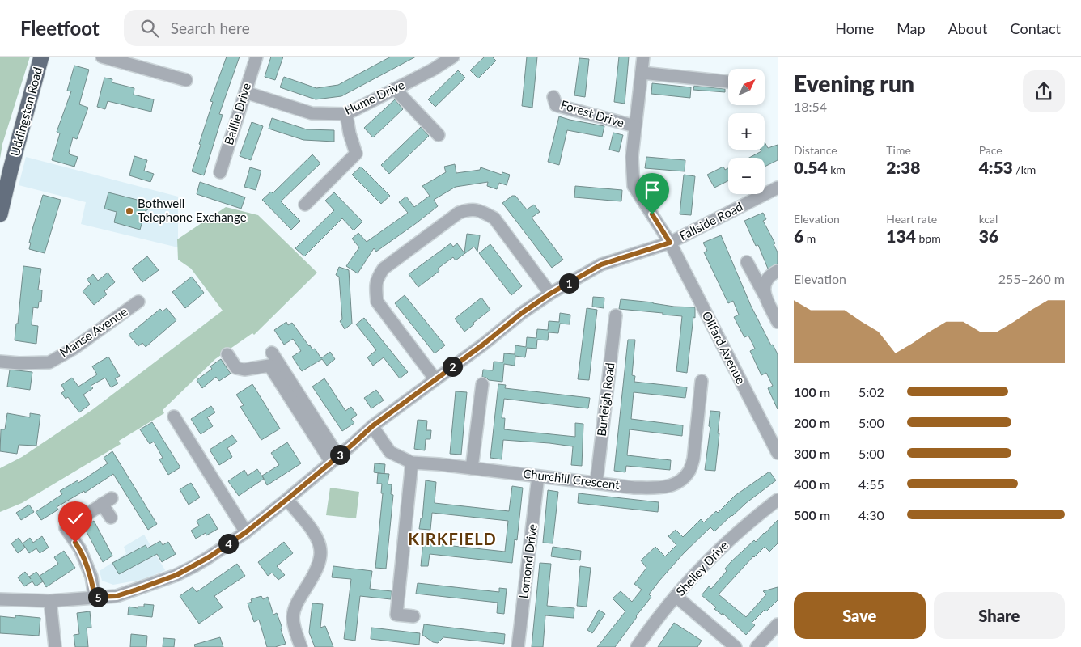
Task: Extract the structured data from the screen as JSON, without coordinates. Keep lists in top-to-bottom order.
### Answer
{
  "streets": {
    "main road": ["Uddingston Road"],
    "street": [
      "Hume Drive",
      "Baillie Drive",
      "Forest Drive",
      "Fallside Road",
      "Manse Avenue",
      "Olifard Avenue",
      "Burleigh Road",
      "Churchill Crescent",
      "Lomond Drive",
      "Shelley Drive"
    ]
  },
  "crossings": [
    ["Hume Drive", "Baillie Drive"],
    ["Forest Drive", "Olifard Avenue"],
    ["Fallside Road", "Olifard Avenue"],
    ["Fallside Road", "Churchill Crescent"],
    ["Burleigh Road", "Churchill Crescent"],
    ["Churchill Crescent", "Lomond Drive"]
  ],
  "districts": ["KIRKFIELD"],
  "places": ["Bothwell Telephone Exchange"],
  "north": "top right",
  "page": {
    "header": "Fleetfoot",
    "search": "Search here",
    "nav": [
      "Home",
      "Map",
      "About",
      "Contact"
    ],
    "heading": ["Evening run", "18:54"],
    "map_buttons": ["+", "−"],
    "stats": [
      ["Distance", "0.54 km"],
      ["Time", "2:38"],
      ["Pace", "4:53 /km"],
      ["Elevation", "6 m"],
      ["Heart rate", "134 bpm"],
      ["kcal", "36"]
    ],
    "chart": ["Elevation", "255–260 m"],
    "pins": [
      "1",
      "2",
      "3",
      "4",
      "5"
    ],
    "list": [
      {
        "name": "100 m",
        "note": "5:02"
      },
      {
        "name": "200 m",
        "note": "5:00"
      },
      {
        "name": "300 m",
        "note": "5:00"
      },
      {
        "name": "400 m",
        "note": "4:55"
      },
      {
        "name": "500 m",
        "note": "4:30"
      }
    ],
    "buttons": ["Save", "Share"]
  }
}
